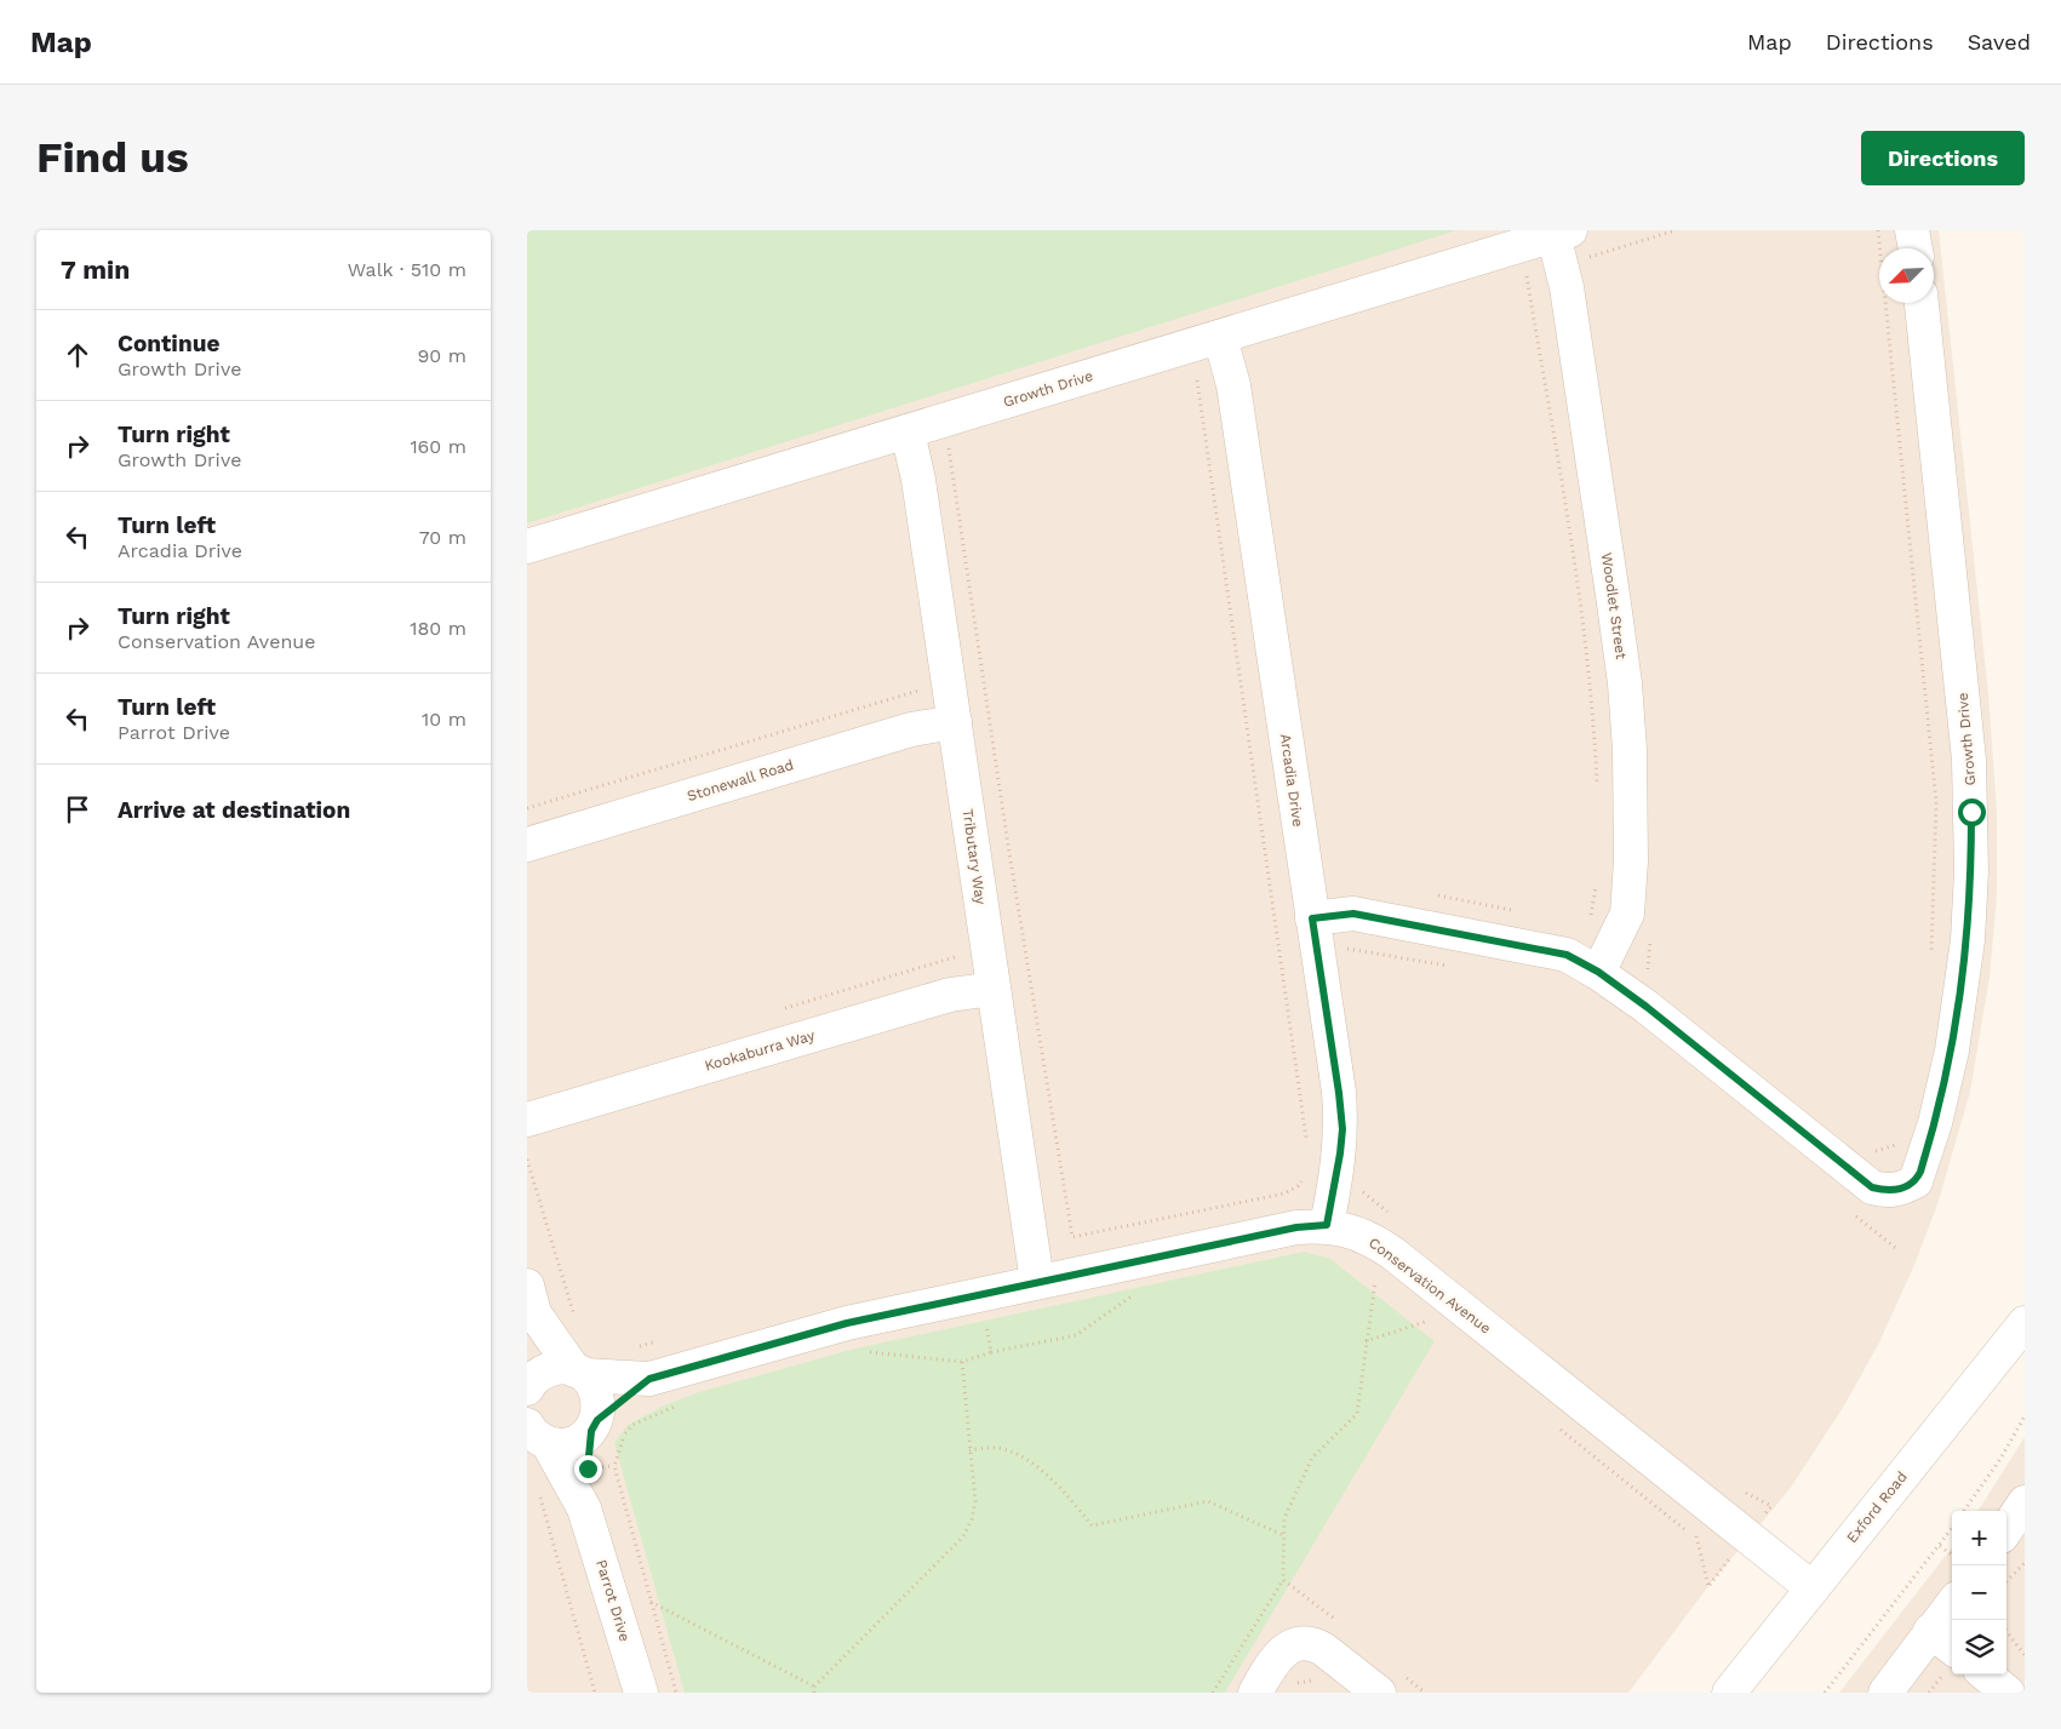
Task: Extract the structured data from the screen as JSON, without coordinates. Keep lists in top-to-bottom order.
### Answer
{
  "streets": {
    "street": [
      "Growth Drive",
      "Woodlet Street",
      "Stonewall Road",
      "Arcadia Drive",
      "Tributary Way",
      "Kookaburra Way",
      "Conservation Avenue",
      "Exford Road",
      "Parrot Drive"
    ]
  },
  "crossings": [
    ["Growth Drive", "Woodlet Street"],
    ["Growth Drive", "Arcadia Drive"],
    ["Growth Drive", "Tributary Way"],
    ["Stonewall Road", "Tributary Way"],
    ["Arcadia Drive", "Conservation Avenue"],
    ["Tributary Way", "Kookaburra Way"],
    ["Tributary Way", "Conservation Avenue"],
    ["Conservation Avenue", "Exford Road"],
    ["Conservation Avenue", "Parrot Drive"]
  ],
  "north": "bottom left",
  "page": {
    "header": "Map",
    "nav": ["Map", "Directions", "Saved"],
    "buttons": "Directions",
    "title": "Find us",
    "heading": ["7 min", "Walk · 510 m"],
    "list": [
      ["Continue", "Growth Drive", "90 m"],
      ["Turn right", "Growth Drive", "160 m"],
      ["Turn left", "Arcadia Drive", "70 m"],
      ["Turn right", "Conservation Avenue", "180 m"],
      ["Turn left", "Parrot Drive", "10 m"],
      "Arrive at destination"
    ],
    "map_buttons": ["+", "−"]
  }
}
